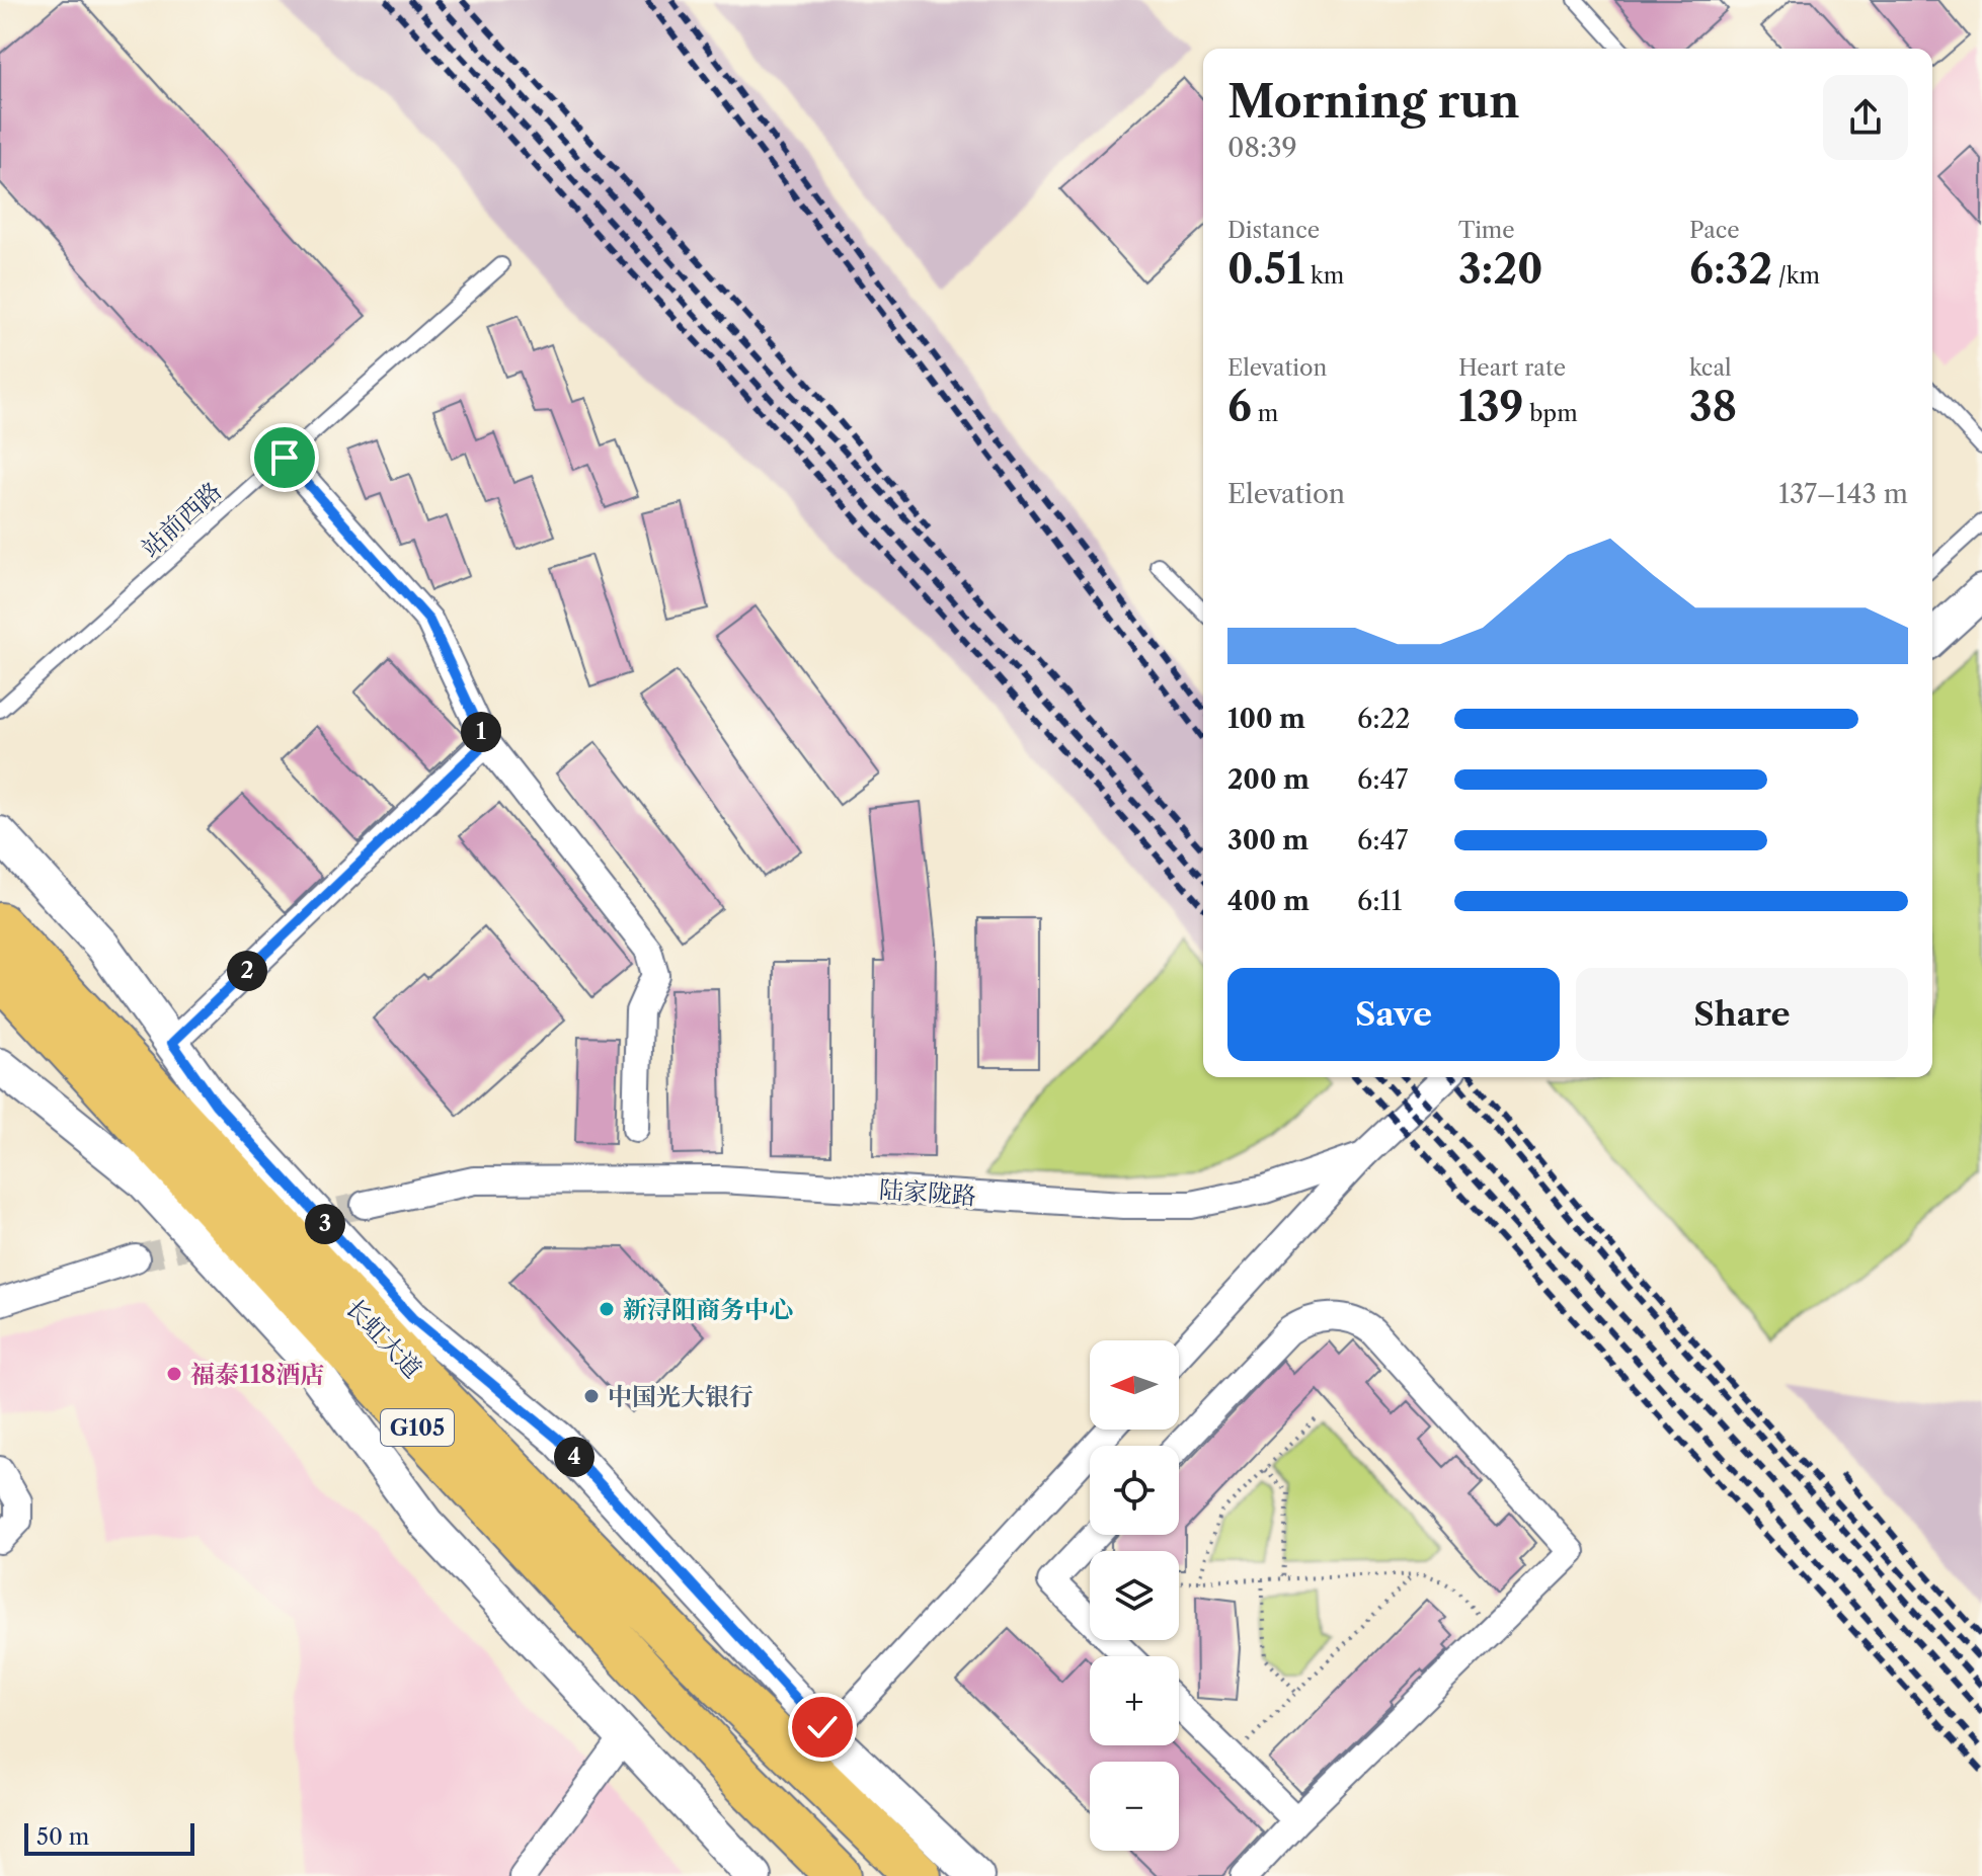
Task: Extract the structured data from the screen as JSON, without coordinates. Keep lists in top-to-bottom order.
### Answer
{
  "streets": {
    "highway": ["长虹大道", "G105"],
    "street": ["陆家陇路"],
    "lane": ["站前西路"]
  },
  "places": ["新浔阳商务中心", "福泰118酒店", "中国光大银行"],
  "scale_bar": "50 m",
  "north": "left",
  "page": {
    "heading": ["Morning run", "08:39"],
    "stats": [
      ["Distance", "0.51 km"],
      ["Time", "3:20"],
      ["Pace", "6:32 /km"],
      ["Elevation", "6 m"],
      ["Heart rate", "139 bpm"],
      ["kcal", "38"]
    ],
    "chart": ["Elevation", "137–143 m"],
    "list": [
      {
        "name": "100 m",
        "note": "6:22"
      },
      {
        "name": "200 m",
        "note": "6:47"
      },
      {
        "name": "300 m",
        "note": "6:47"
      },
      {
        "name": "400 m",
        "note": "6:11"
      }
    ],
    "pins": [
      "1",
      "2",
      "3",
      "4"
    ],
    "buttons": ["Save", "Share"],
    "map_buttons": ["+", "−"],
    "scale": "50 m"
  }
}
